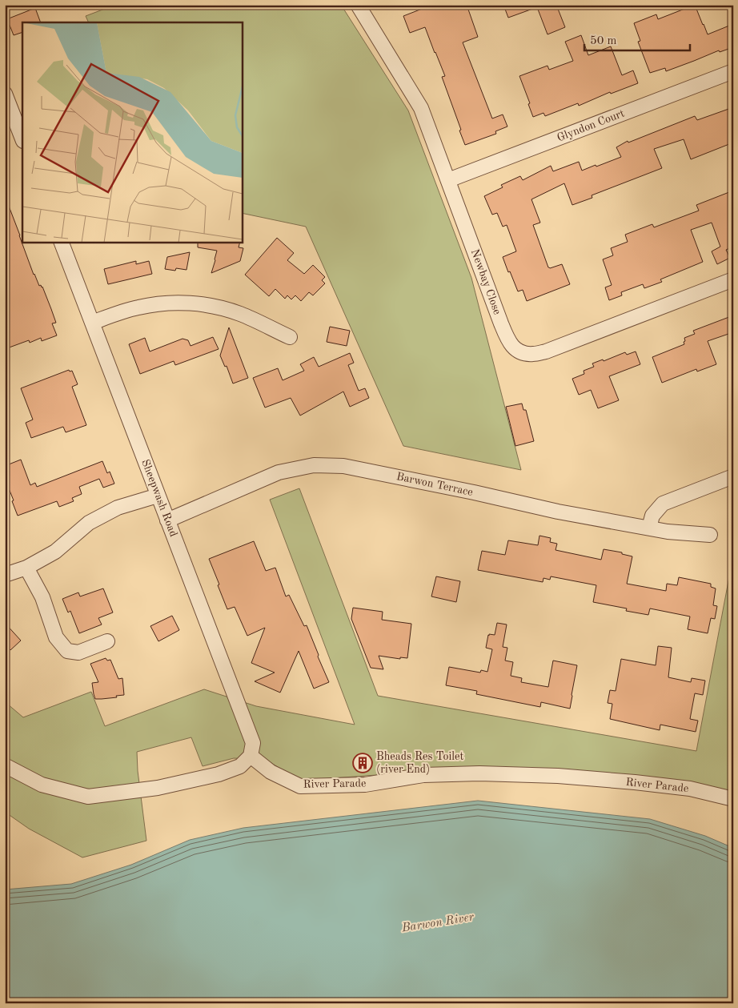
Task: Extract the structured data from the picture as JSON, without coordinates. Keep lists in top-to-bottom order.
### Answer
{
  "streets": {
    "street": [
      "Glyndon Court",
      "Newbay Close",
      "Barwon Terrace",
      "Sheepwash Road",
      "River Parade"
    ]
  },
  "crossings": [
    ["Glyndon Court", "Newbay Close"],
    ["Barwon Terrace", "Sheepwash Road"],
    ["Sheepwash Road", "River Parade"]
  ],
  "water": ["Barwon River"],
  "places": {
    "building": ["Bheads Res Toilet (river End)"]
  },
  "scale_bar": "50 m"
}
